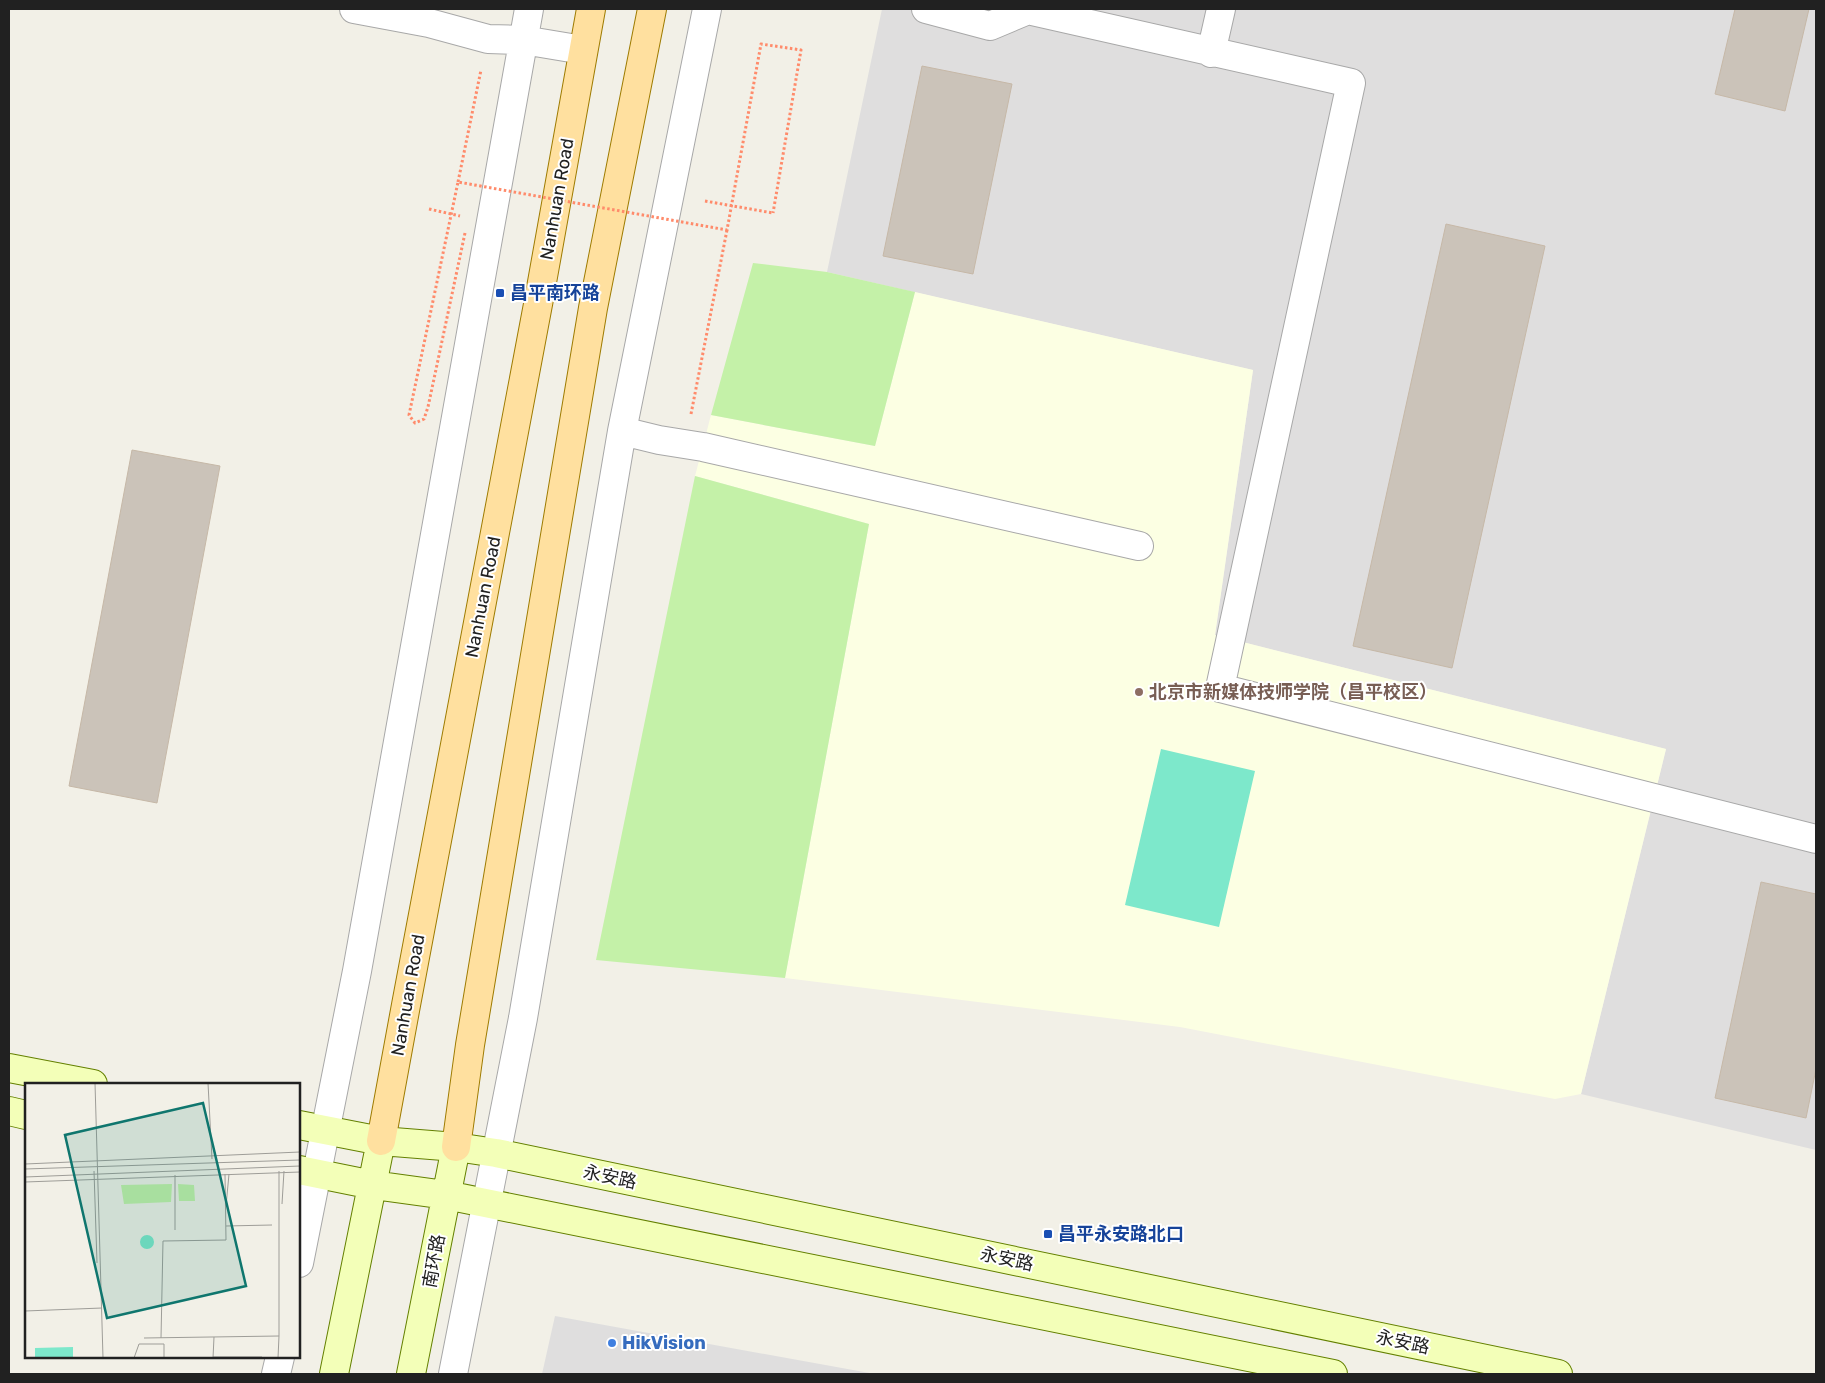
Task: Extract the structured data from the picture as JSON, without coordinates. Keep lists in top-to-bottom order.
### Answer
{
  "streets": {
    "main road": ["Nanhuan Road", "永安路", "南环路"]
  },
  "crossings": [
    ["Nanhuan Road", "永安路"],
    ["永安路", "南环路"]
  ],
  "places": {
    "transit": ["昌平南环路", "昌平永安路北口"],
    "other": ["北京市新媒体技师学院（昌平校区）", "HikVision"]
  }
}
